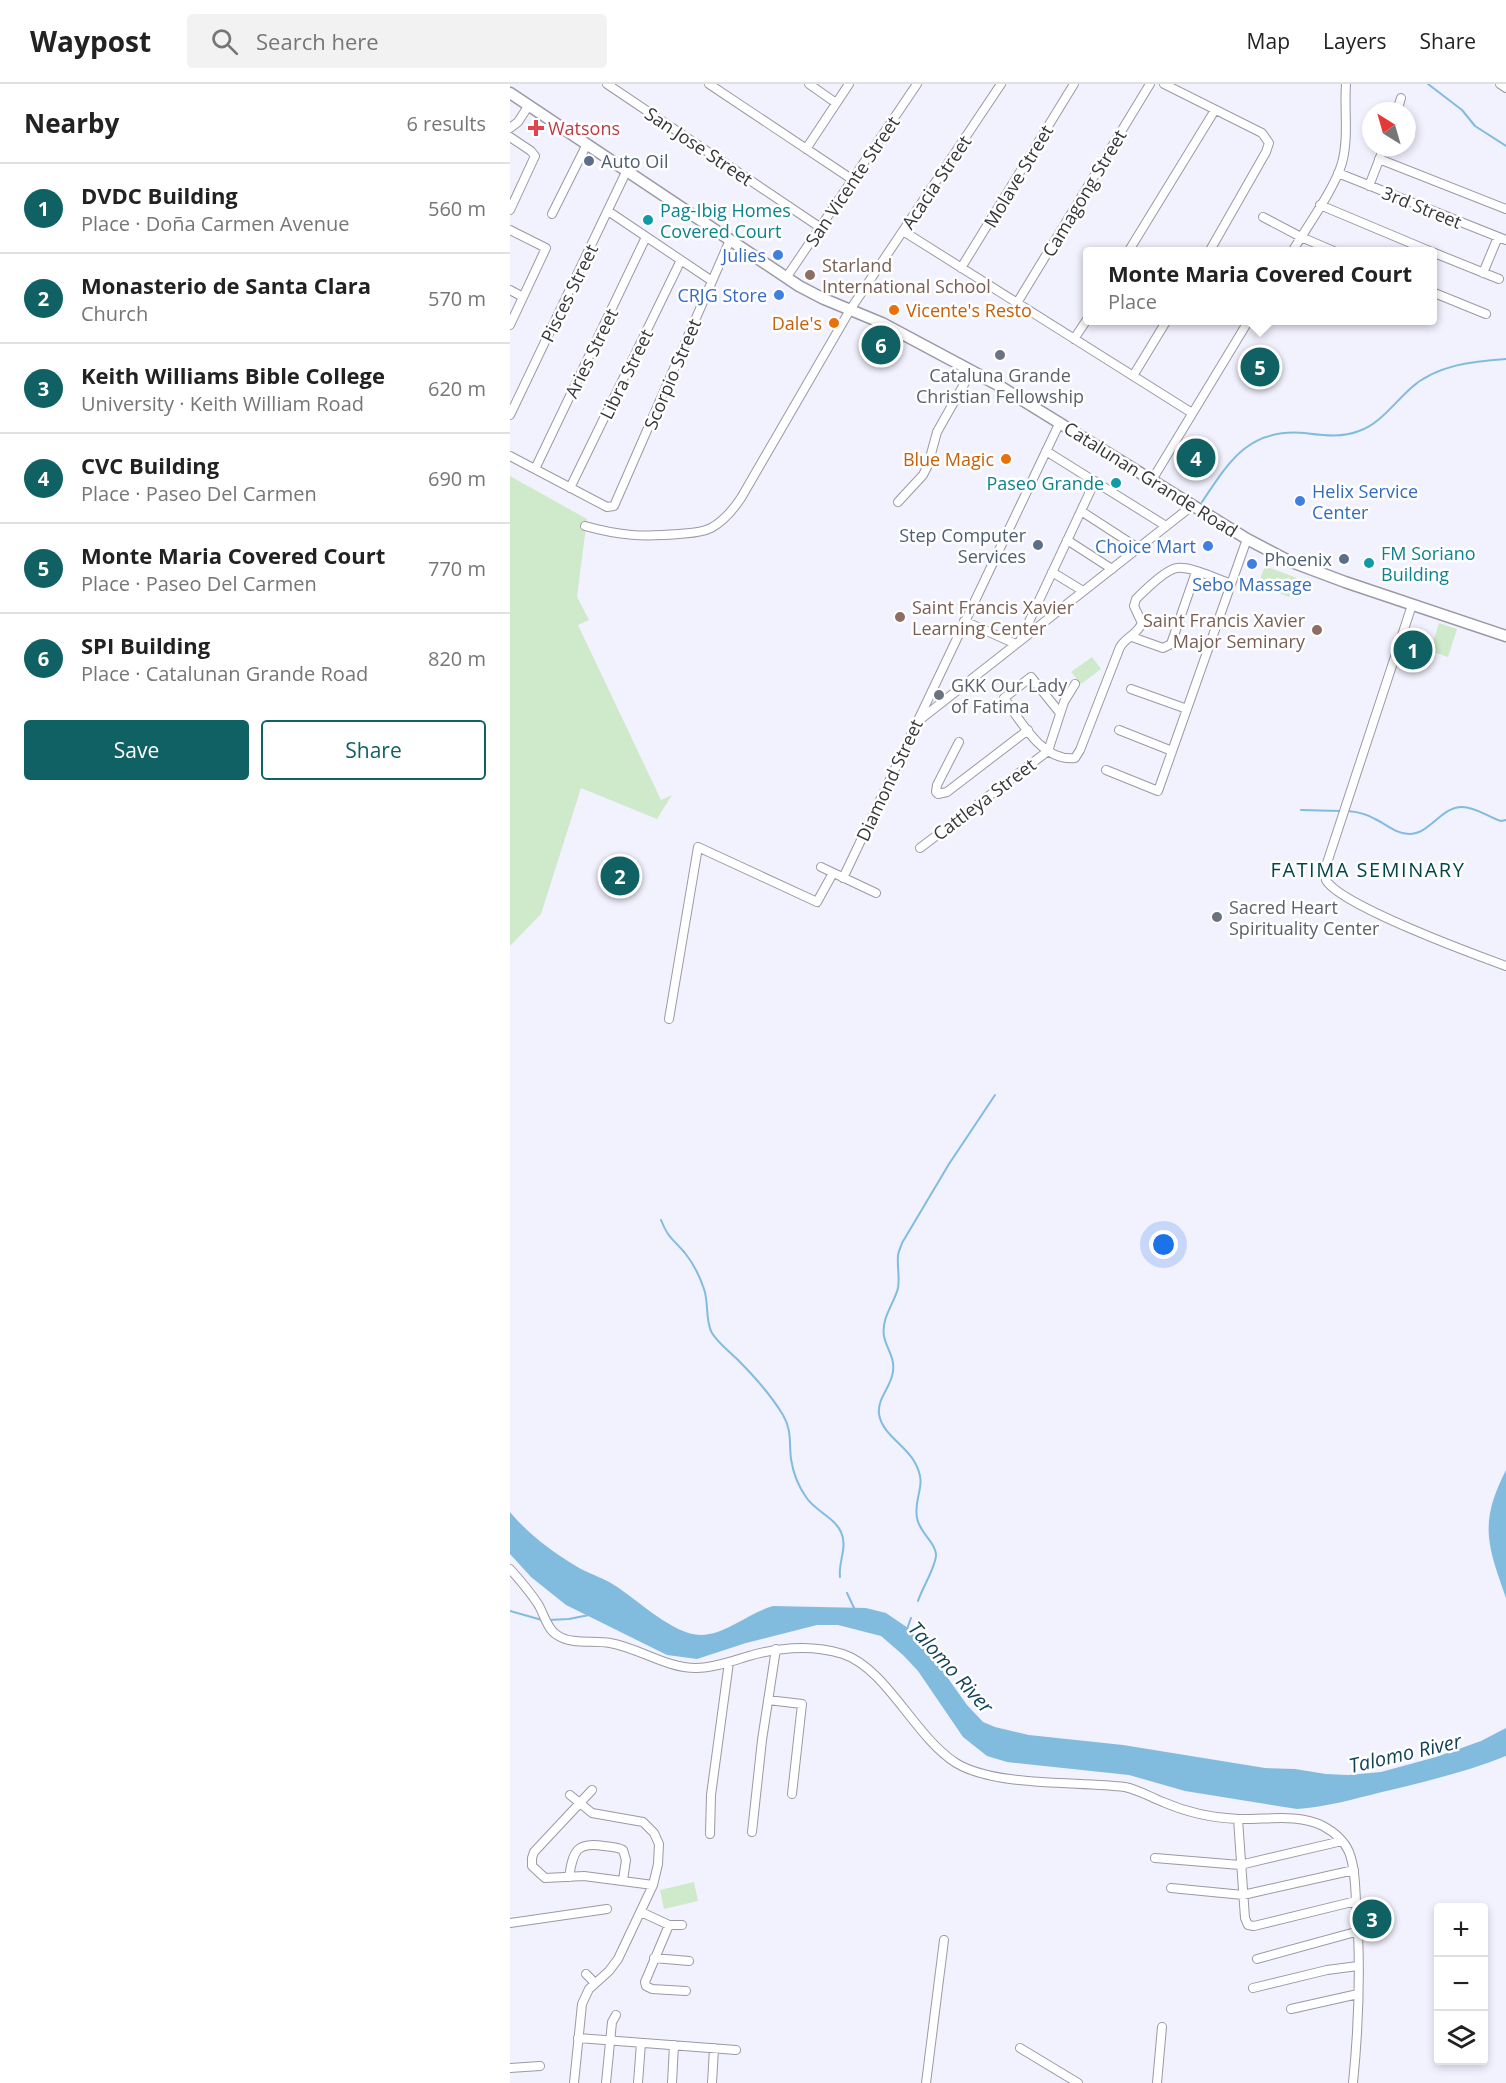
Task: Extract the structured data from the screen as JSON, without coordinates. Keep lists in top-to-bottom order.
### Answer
{
  "streets": {
    "main road": ["Catalunan Grande Road"],
    "street": [
      "San Jose Street",
      "Molave Street",
      "San Vicente Street",
      "Acacia Street",
      "Camagong Street",
      "3rd Street",
      "Pisces Street",
      "Aries Street",
      "Libra Street",
      "Scorpio Street",
      "Diamond Street",
      "Cattleya Street"
    ]
  },
  "crossings": [
    ["San Jose Street", "San Vicente Street"],
    ["San Vicente Street", "Catalunan Grande Road"],
    ["Acacia Street", "Catalunan Grande Road"],
    ["Pisces Street", "Catalunan Grande Road"],
    ["Libra Street", "Scorpio Street"],
    ["Scorpio Street", "Catalunan Grande Road"],
    ["Catalunan Grande Road", "Diamond Street"]
  ],
  "districts": ["FATIMA SEMINARY"],
  "water": ["Talomo River"],
  "places": {
    "health": ["Watsons"],
    "other": [
      "Auto Oil",
      "Pag-Ibig Homes Covered Court",
      "Julies",
      "Starland International School",
      "CRJG Store",
      "Vicente's Resto",
      "Dale's",
      "Cataluna Grande Christian Fellowship",
      "Blue Magic",
      "Paseo Grande",
      "Helix Service Center",
      "Step Computer Services",
      "Choice Mart",
      "Phoenix",
      "FM Soriano Building",
      "Sebo Massage",
      "Saint Francis Xavier Learning Center",
      "Saint Francis Xavier Major Seminary",
      "GKK Our Lady of Fatima",
      "Sacred Heart Spirituality Center"
    ]
  },
  "north": "top left",
  "page": {
    "header": "Waypost",
    "search": "Search here",
    "nav": ["Map", "Layers", "Share"],
    "heading": ["Nearby", "6 results"],
    "list": [
      {
        "mark": "1",
        "name": "DVDC Building",
        "note": "Place · Doña Carmen Avenue",
        "value": "560 m"
      },
      {
        "mark": "2",
        "name": "Monasterio de Santa Clara",
        "note": "Church",
        "value": "570 m"
      },
      {
        "mark": "3",
        "name": "Keith Williams Bible College",
        "note": "University · Keith William Road",
        "value": "620 m"
      },
      {
        "mark": "4",
        "name": "CVC Building",
        "note": "Place · Paseo Del Carmen",
        "value": "690 m"
      },
      {
        "mark": "5",
        "name": "Monte Maria Covered Court",
        "note": "Place · Paseo Del Carmen",
        "value": "770 m"
      },
      {
        "mark": "6",
        "name": "SPI Building",
        "note": "Place · Catalunan Grande Road",
        "value": "820 m"
      }
    ],
    "popup": ["Monte Maria Covered Court", "Place"],
    "pins": [
      "6",
      "5",
      "4",
      "1",
      "2",
      "3"
    ],
    "buttons": ["Save", "Share"],
    "map_buttons": ["+", "−"]
  }
}
